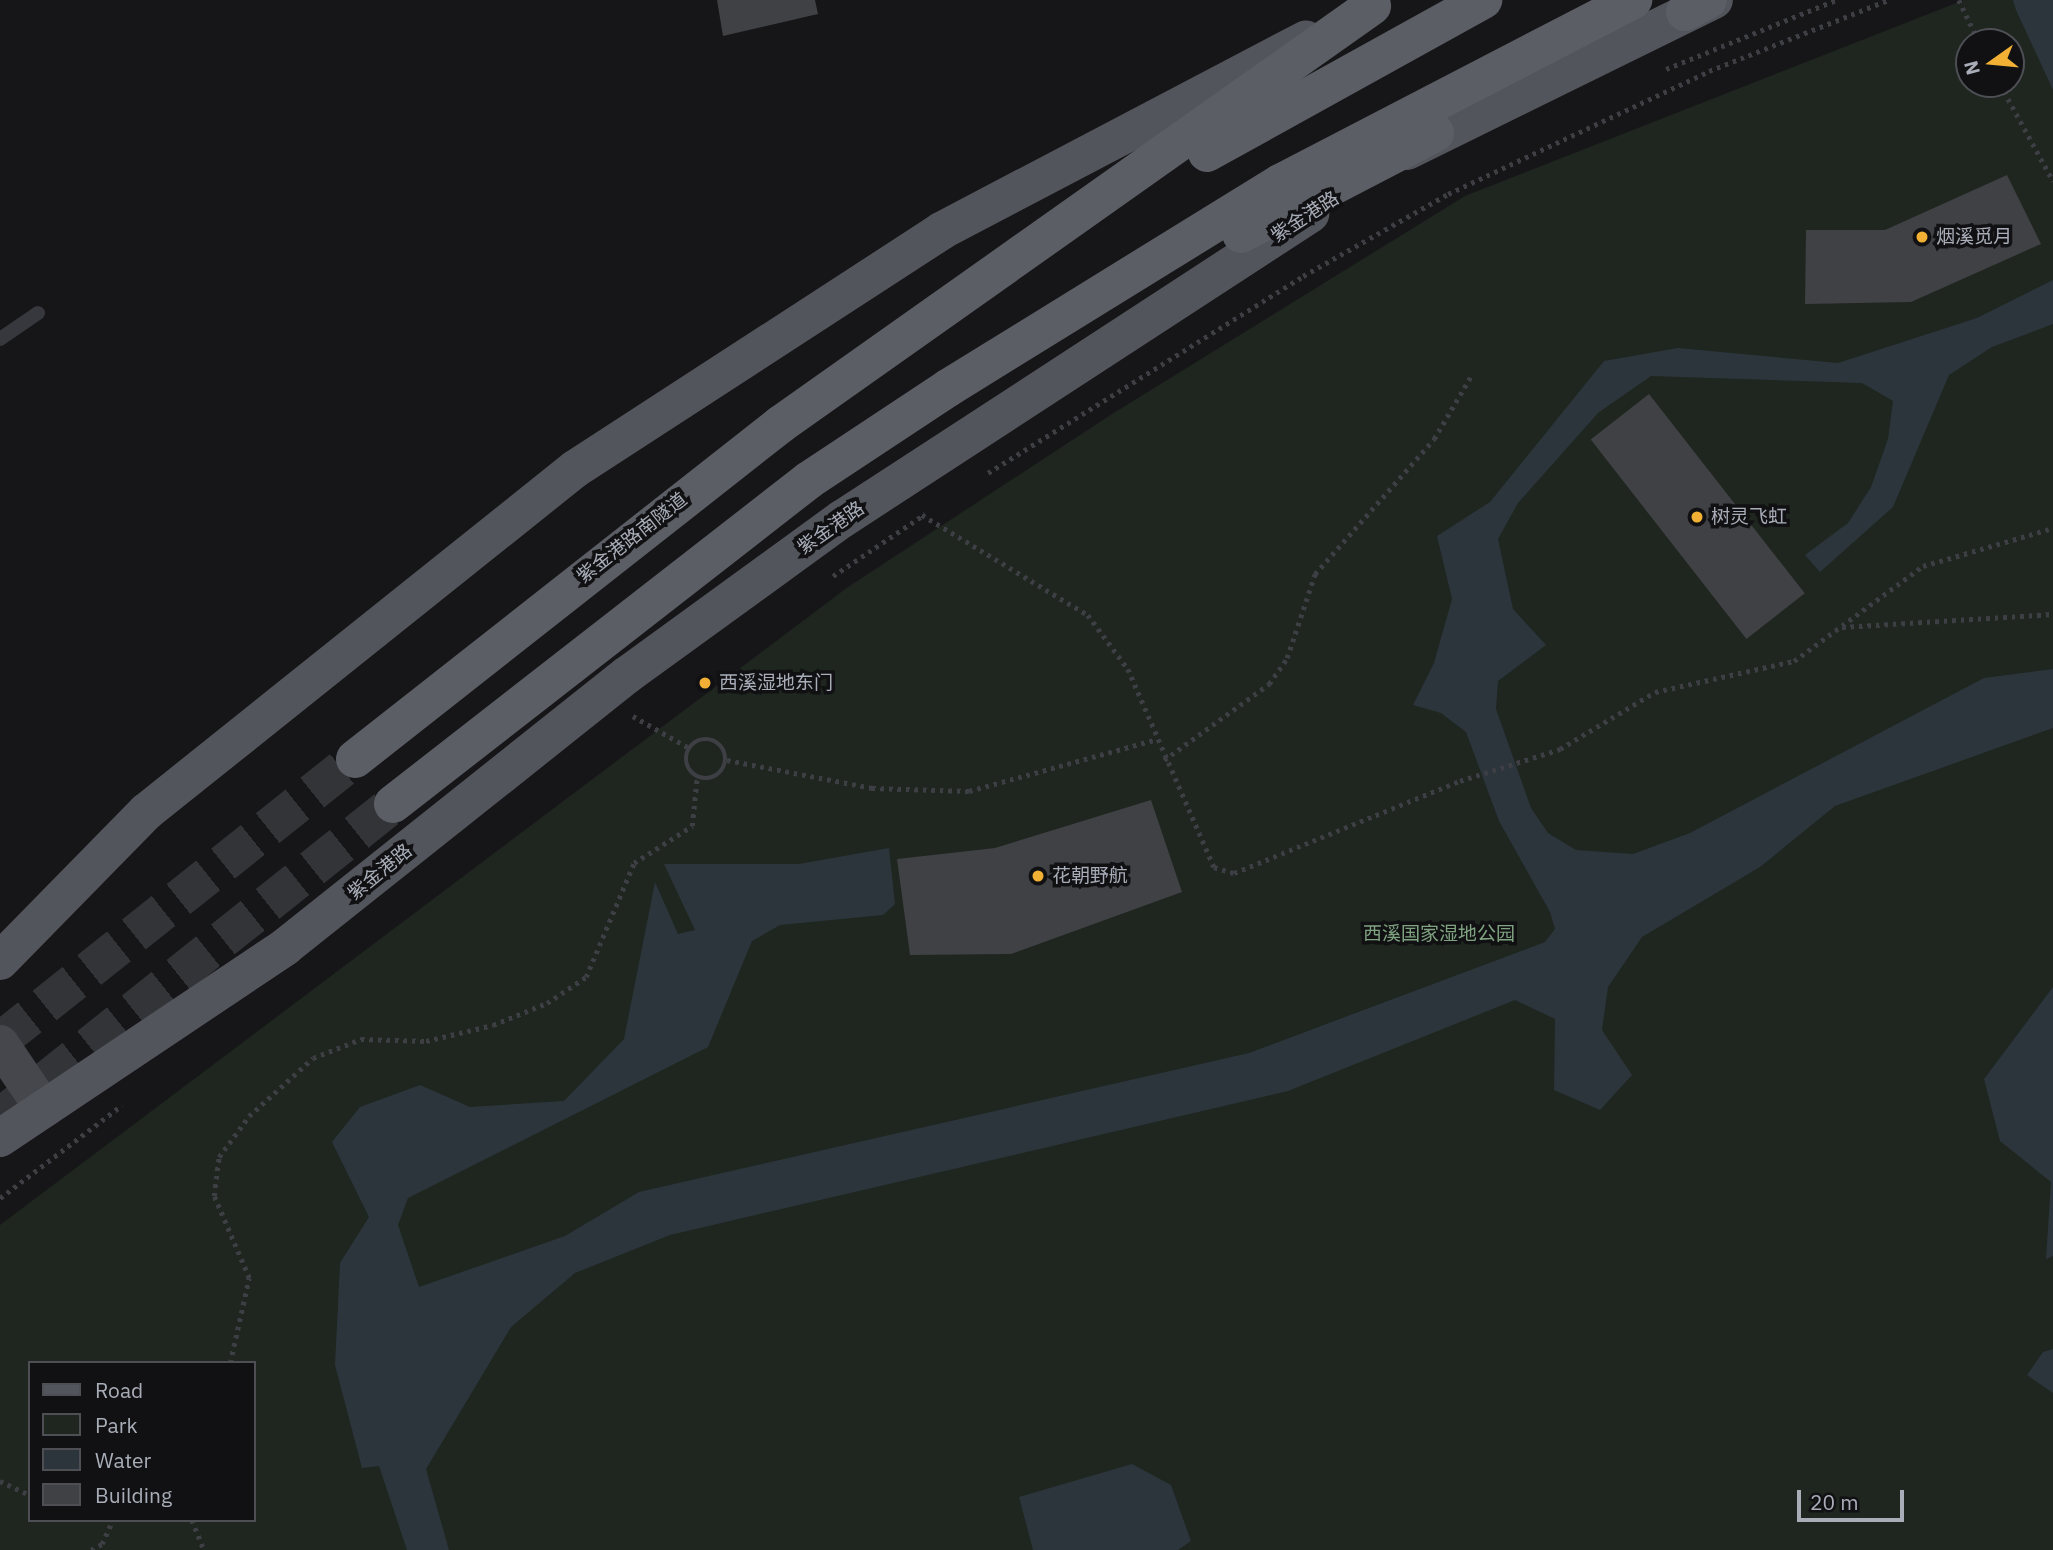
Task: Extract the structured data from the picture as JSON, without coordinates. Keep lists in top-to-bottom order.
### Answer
{
  "streets": {
    "highway": ["紫金港路", "紫金港路南隧道"]
  },
  "parks": ["西溪国家湿地公园"],
  "places": [
    "烟溪觅月",
    "树灵飞虹",
    "西溪湿地东门",
    "花朝野航"
  ],
  "legend": [
    "Road",
    "Park",
    "Water",
    "Building"
  ],
  "scale_bar": "20 m",
  "north": "left"
}
